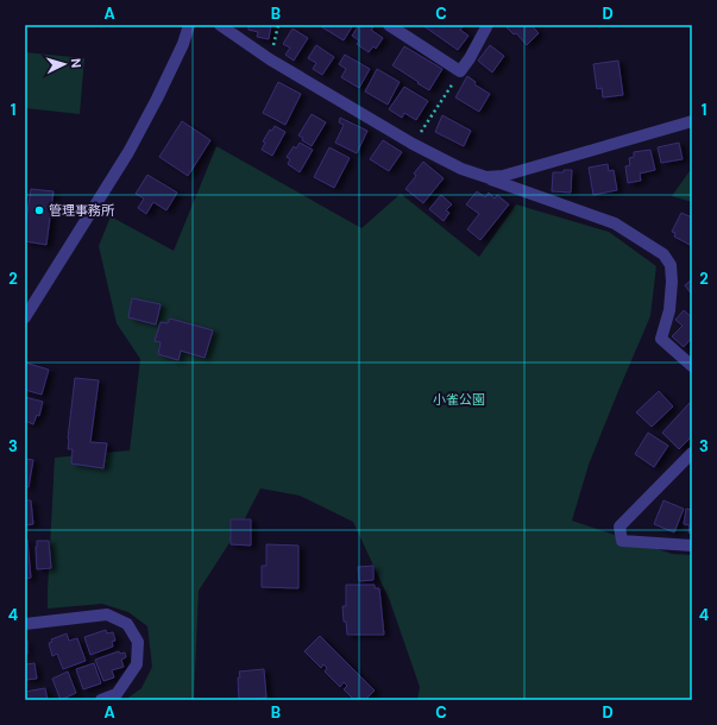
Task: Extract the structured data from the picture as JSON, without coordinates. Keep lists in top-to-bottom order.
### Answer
{
  "parks": ["小雀公園"],
  "places": ["管理事務所"],
  "north": "right",
  "grid": {
    "columns": [
      "A",
      "B",
      "C",
      "D"
    ],
    "rows": [
      "1",
      "2",
      "3",
      "4"
    ]
  }
}
